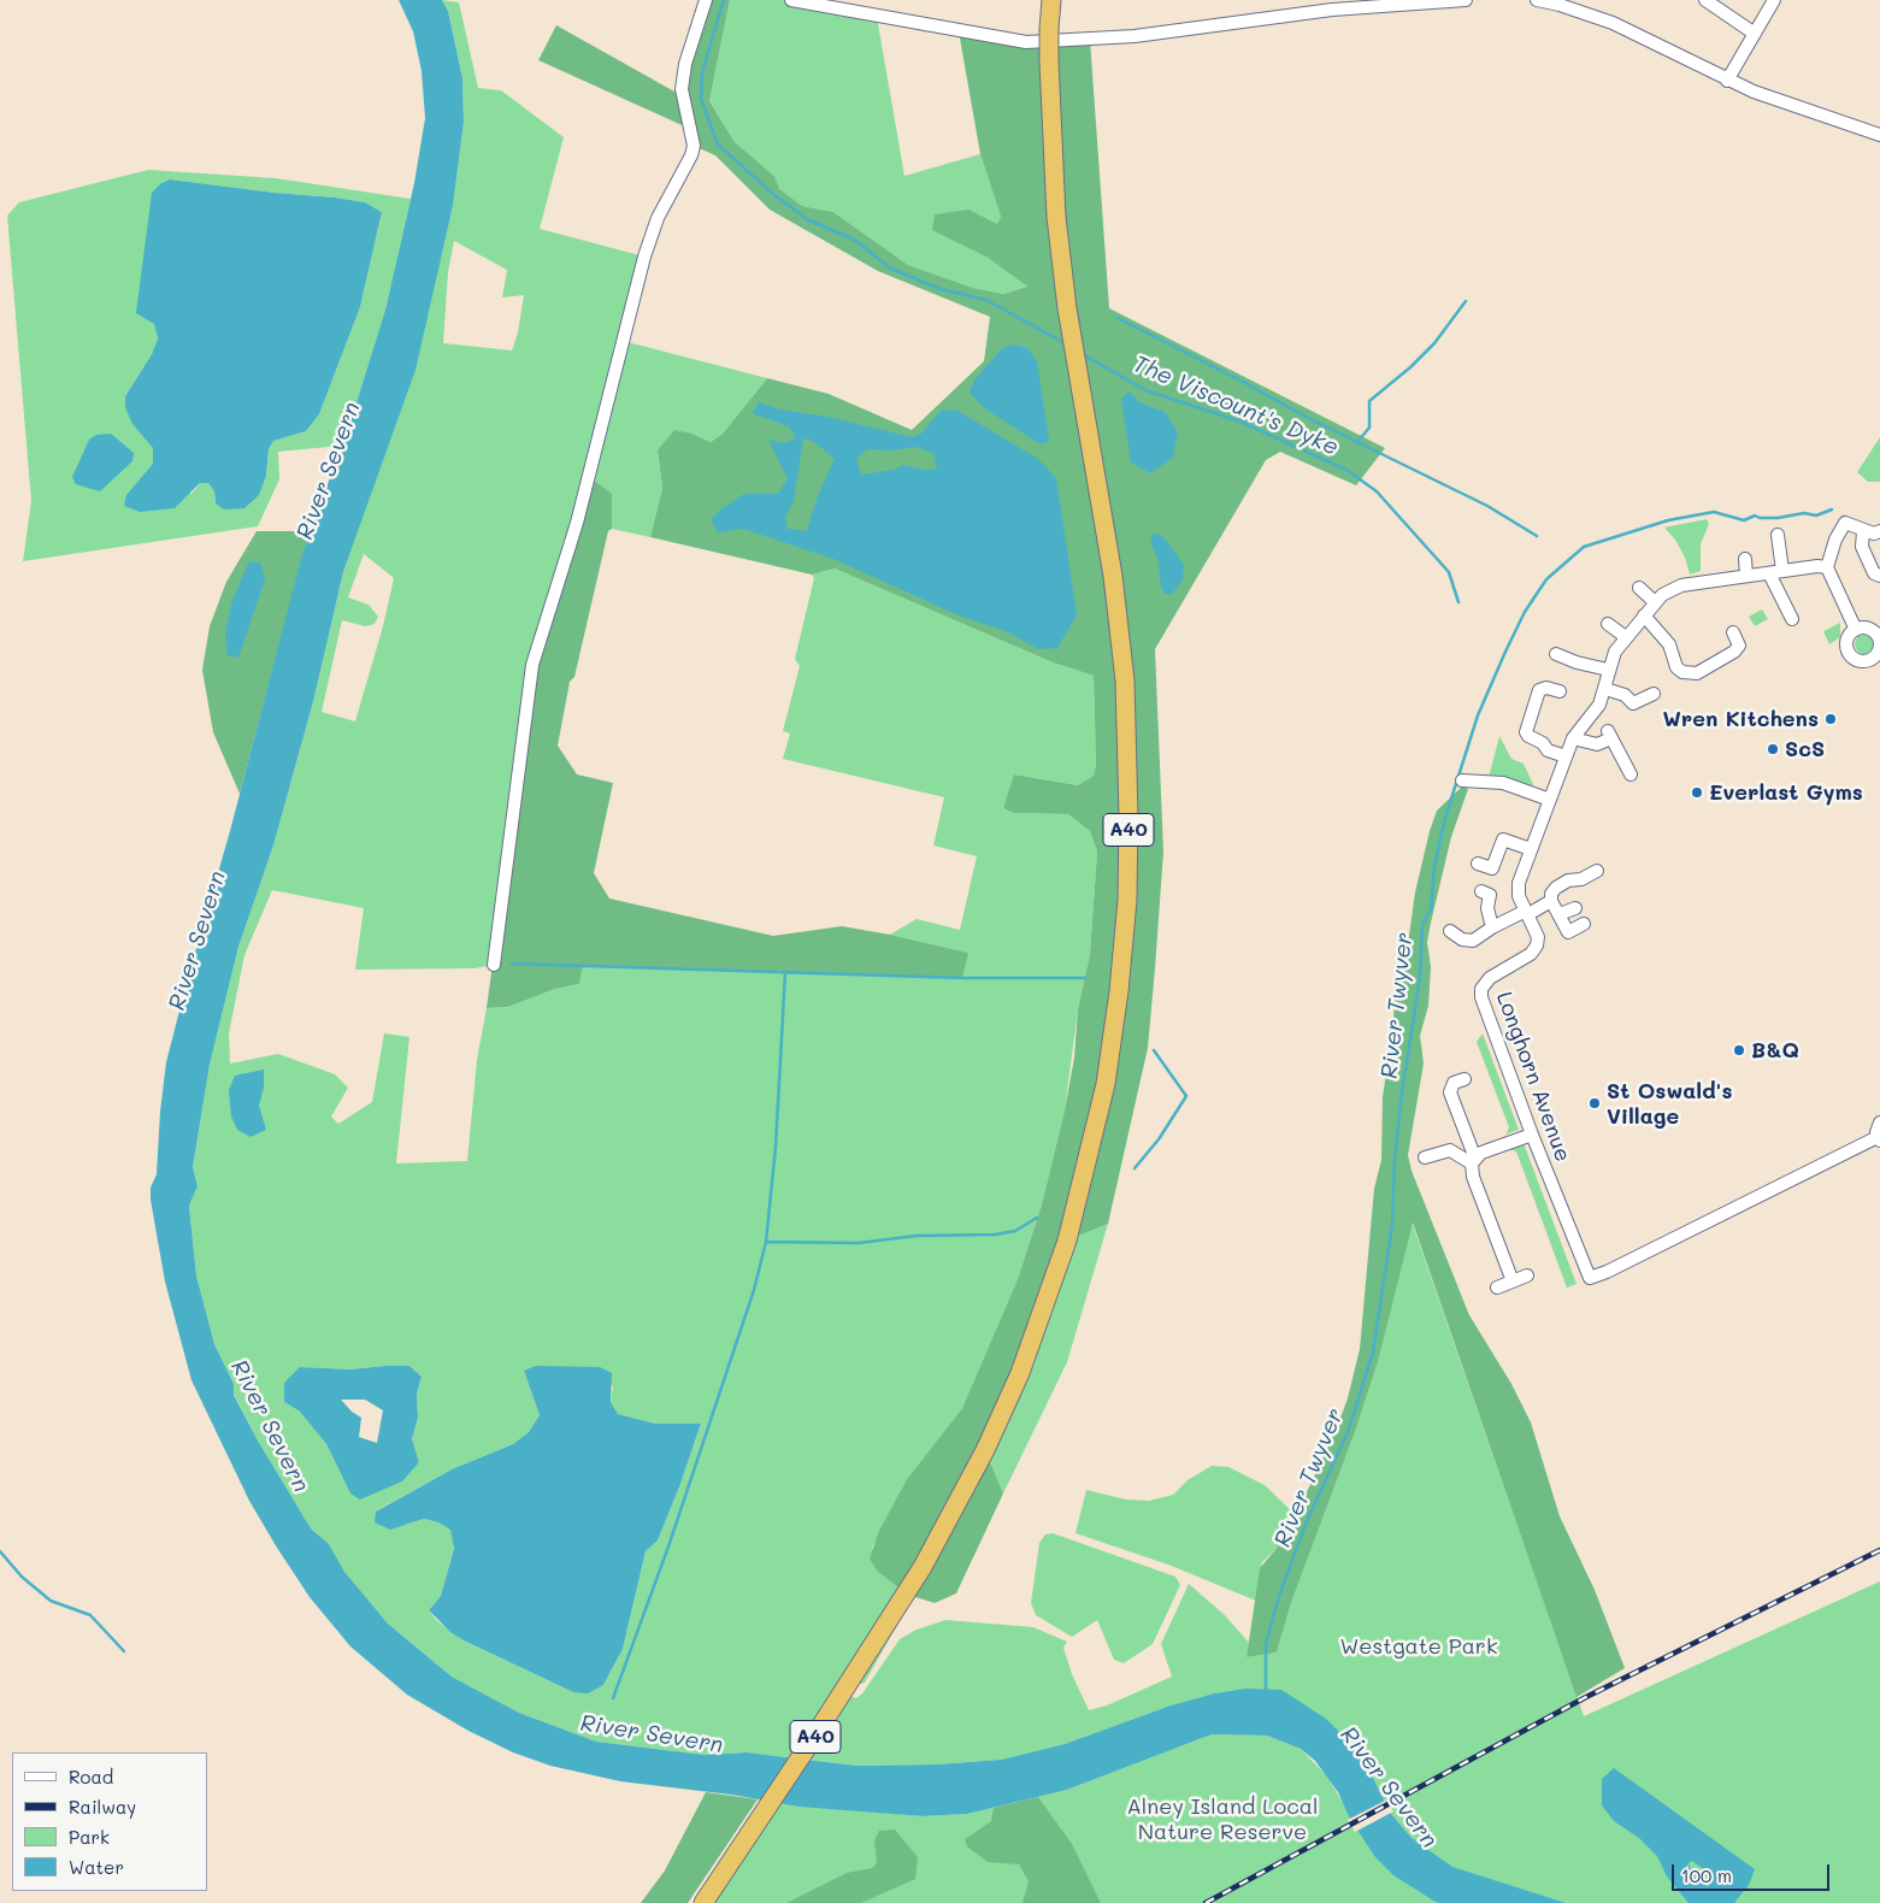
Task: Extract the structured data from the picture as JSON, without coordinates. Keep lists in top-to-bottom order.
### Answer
{
  "streets": {
    "highway": ["A40"],
    "street": ["Longhorn Avenue"]
  },
  "water": ["The Viscount's Dyke", "River Severn", "River Twyver"],
  "parks": ["Westgate Park", "Alney Island Local Nature Reserve"],
  "places": [
    "Wren Kitchens",
    "ScS",
    "Everlast Gyms",
    "B&Q",
    "St Oswald's Village"
  ],
  "legend": [
    "Road",
    "Railway",
    "Park",
    "Water"
  ],
  "scale_bar": "100 m"
}
